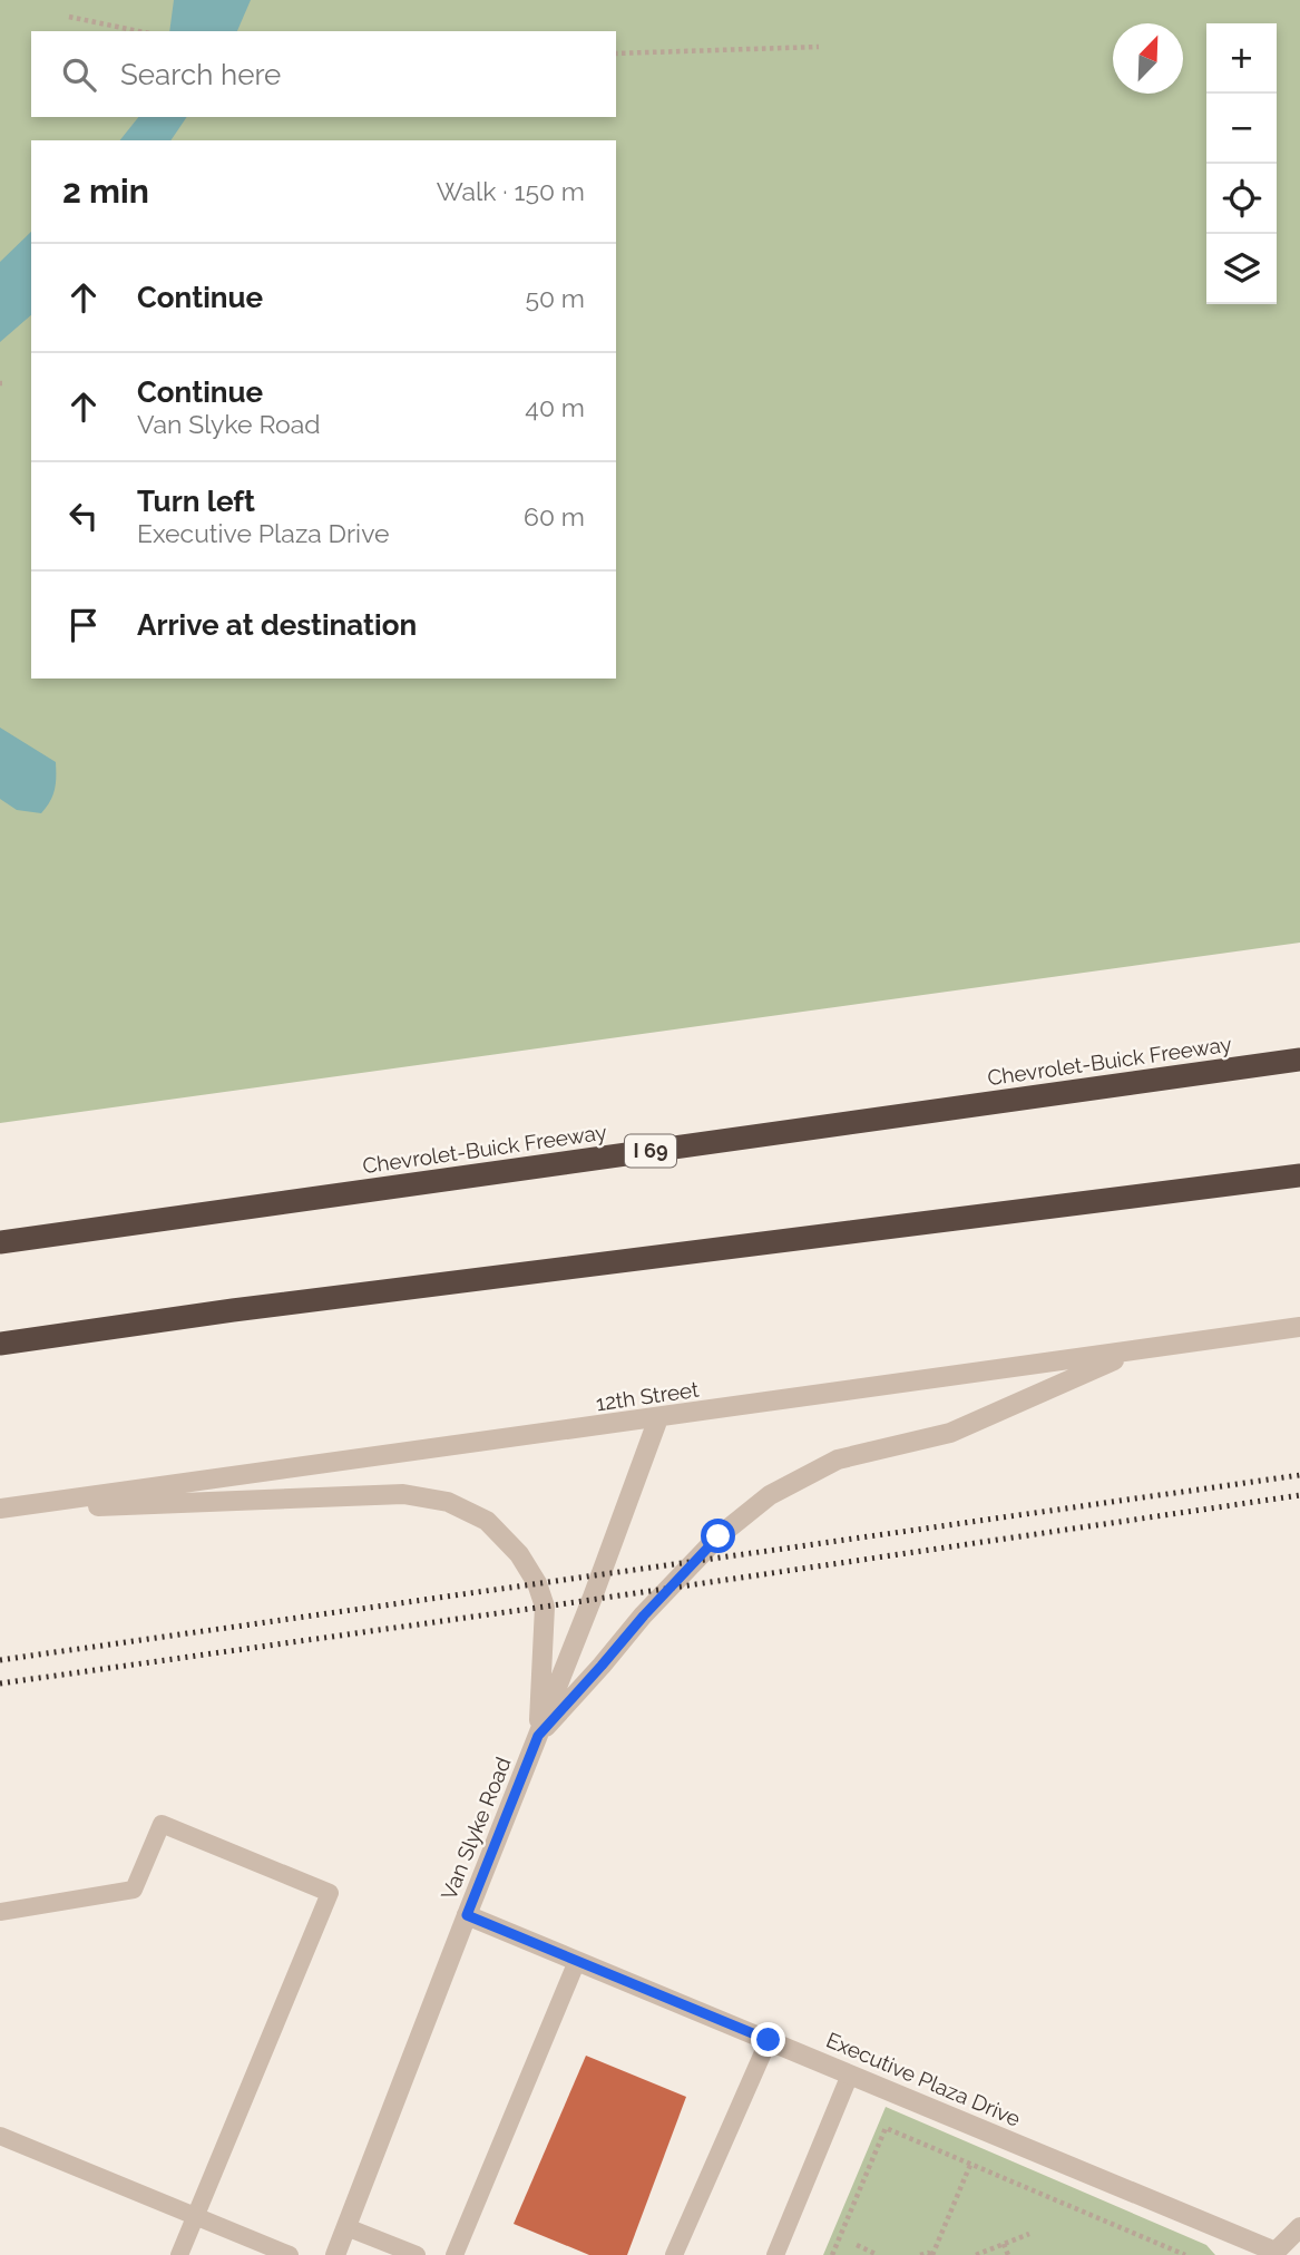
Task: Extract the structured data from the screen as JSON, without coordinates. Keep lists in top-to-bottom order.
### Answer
{
  "streets": {
    "highway": ["Chevrolet-Buick Freeway", "I 69"],
    "street": ["12th Street", "Van Slyke Road", "Executive Plaza Drive"]
  },
  "crossings": [
    ["12th Street", "Van Slyke Road"],
    ["Van Slyke Road", "Executive Plaza Drive"]
  ],
  "north": "top right",
  "page": {
    "map_buttons": ["+", "−"],
    "search": "Search here",
    "heading": ["2 min", "Walk · 150 m"],
    "list": [
      ["Continue", "50 m"],
      ["Continue", "Van Slyke Road", "40 m"],
      ["Turn left", "Executive Plaza Drive", "60 m"],
      "Arrive at destination"
    ]
  }
}
